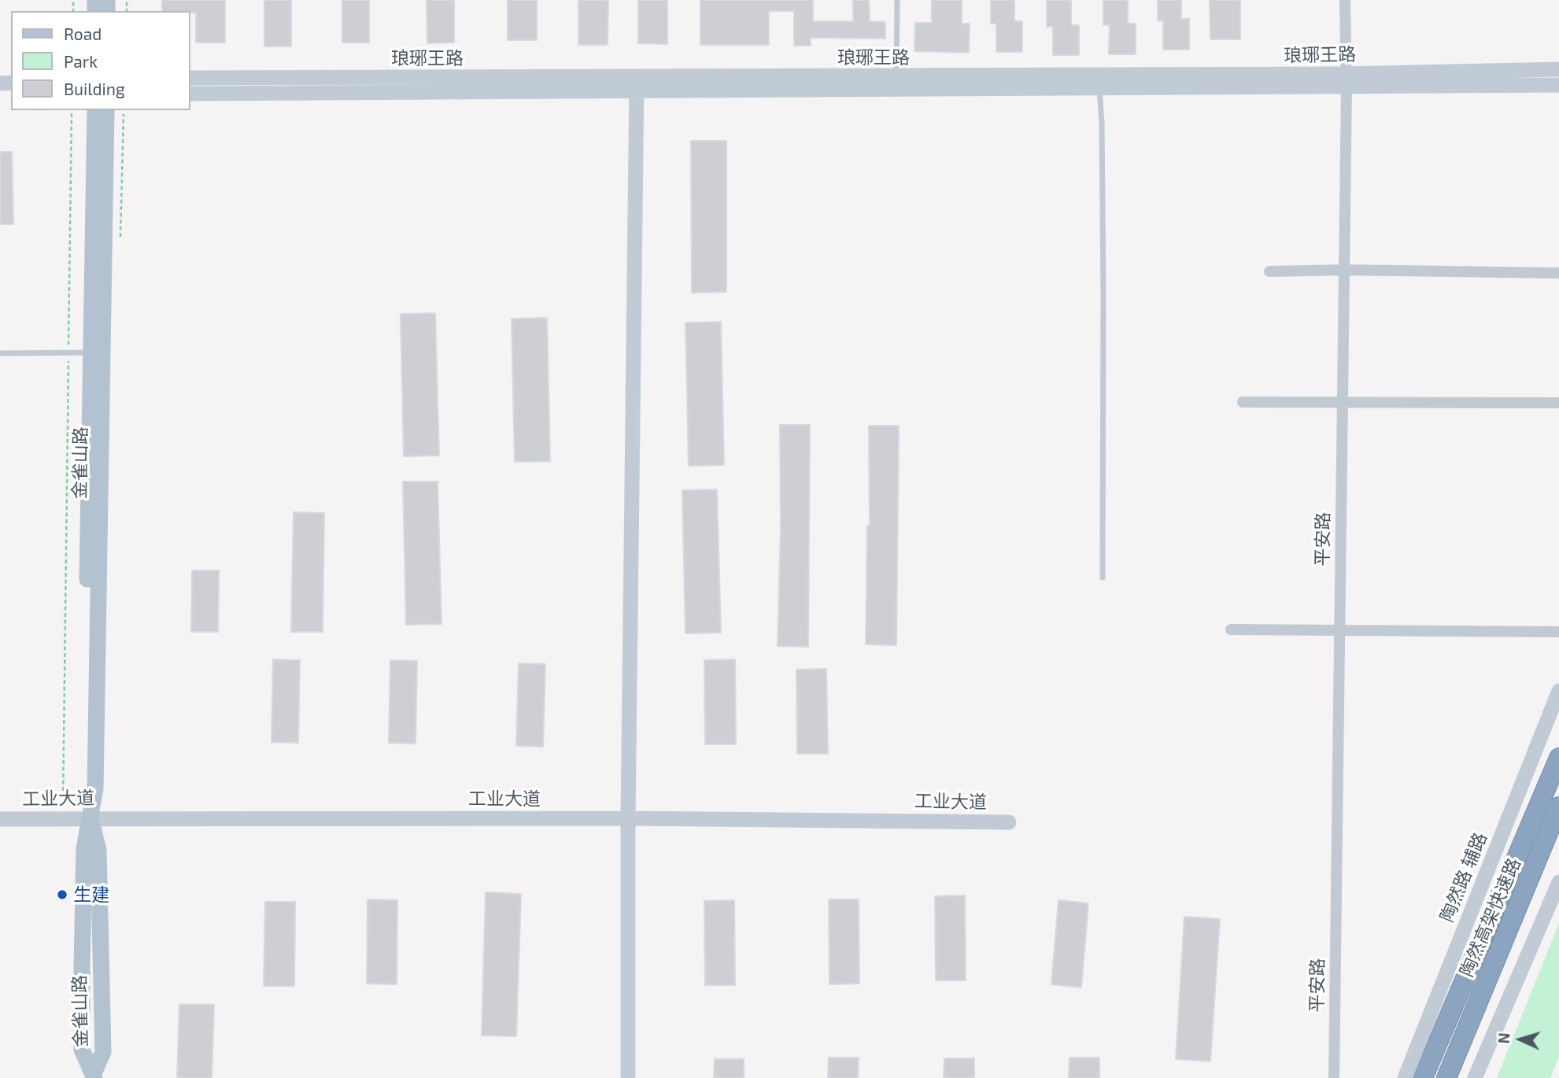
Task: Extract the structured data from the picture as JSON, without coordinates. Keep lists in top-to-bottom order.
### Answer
{
  "streets": {
    "highway": ["陶然高架快速路"],
    "main road": [
      "琅琊王路",
      "金雀山路",
      "工业大道",
      "陶然路 辅路"
    ],
    "street": ["平安路"]
  },
  "crossings": [
    ["琅琊王路", "平安路"],
    ["金雀山路", "工业大道"]
  ],
  "places": ["生建"],
  "legend": ["Road", "Park", "Building"],
  "north": "left"
}
